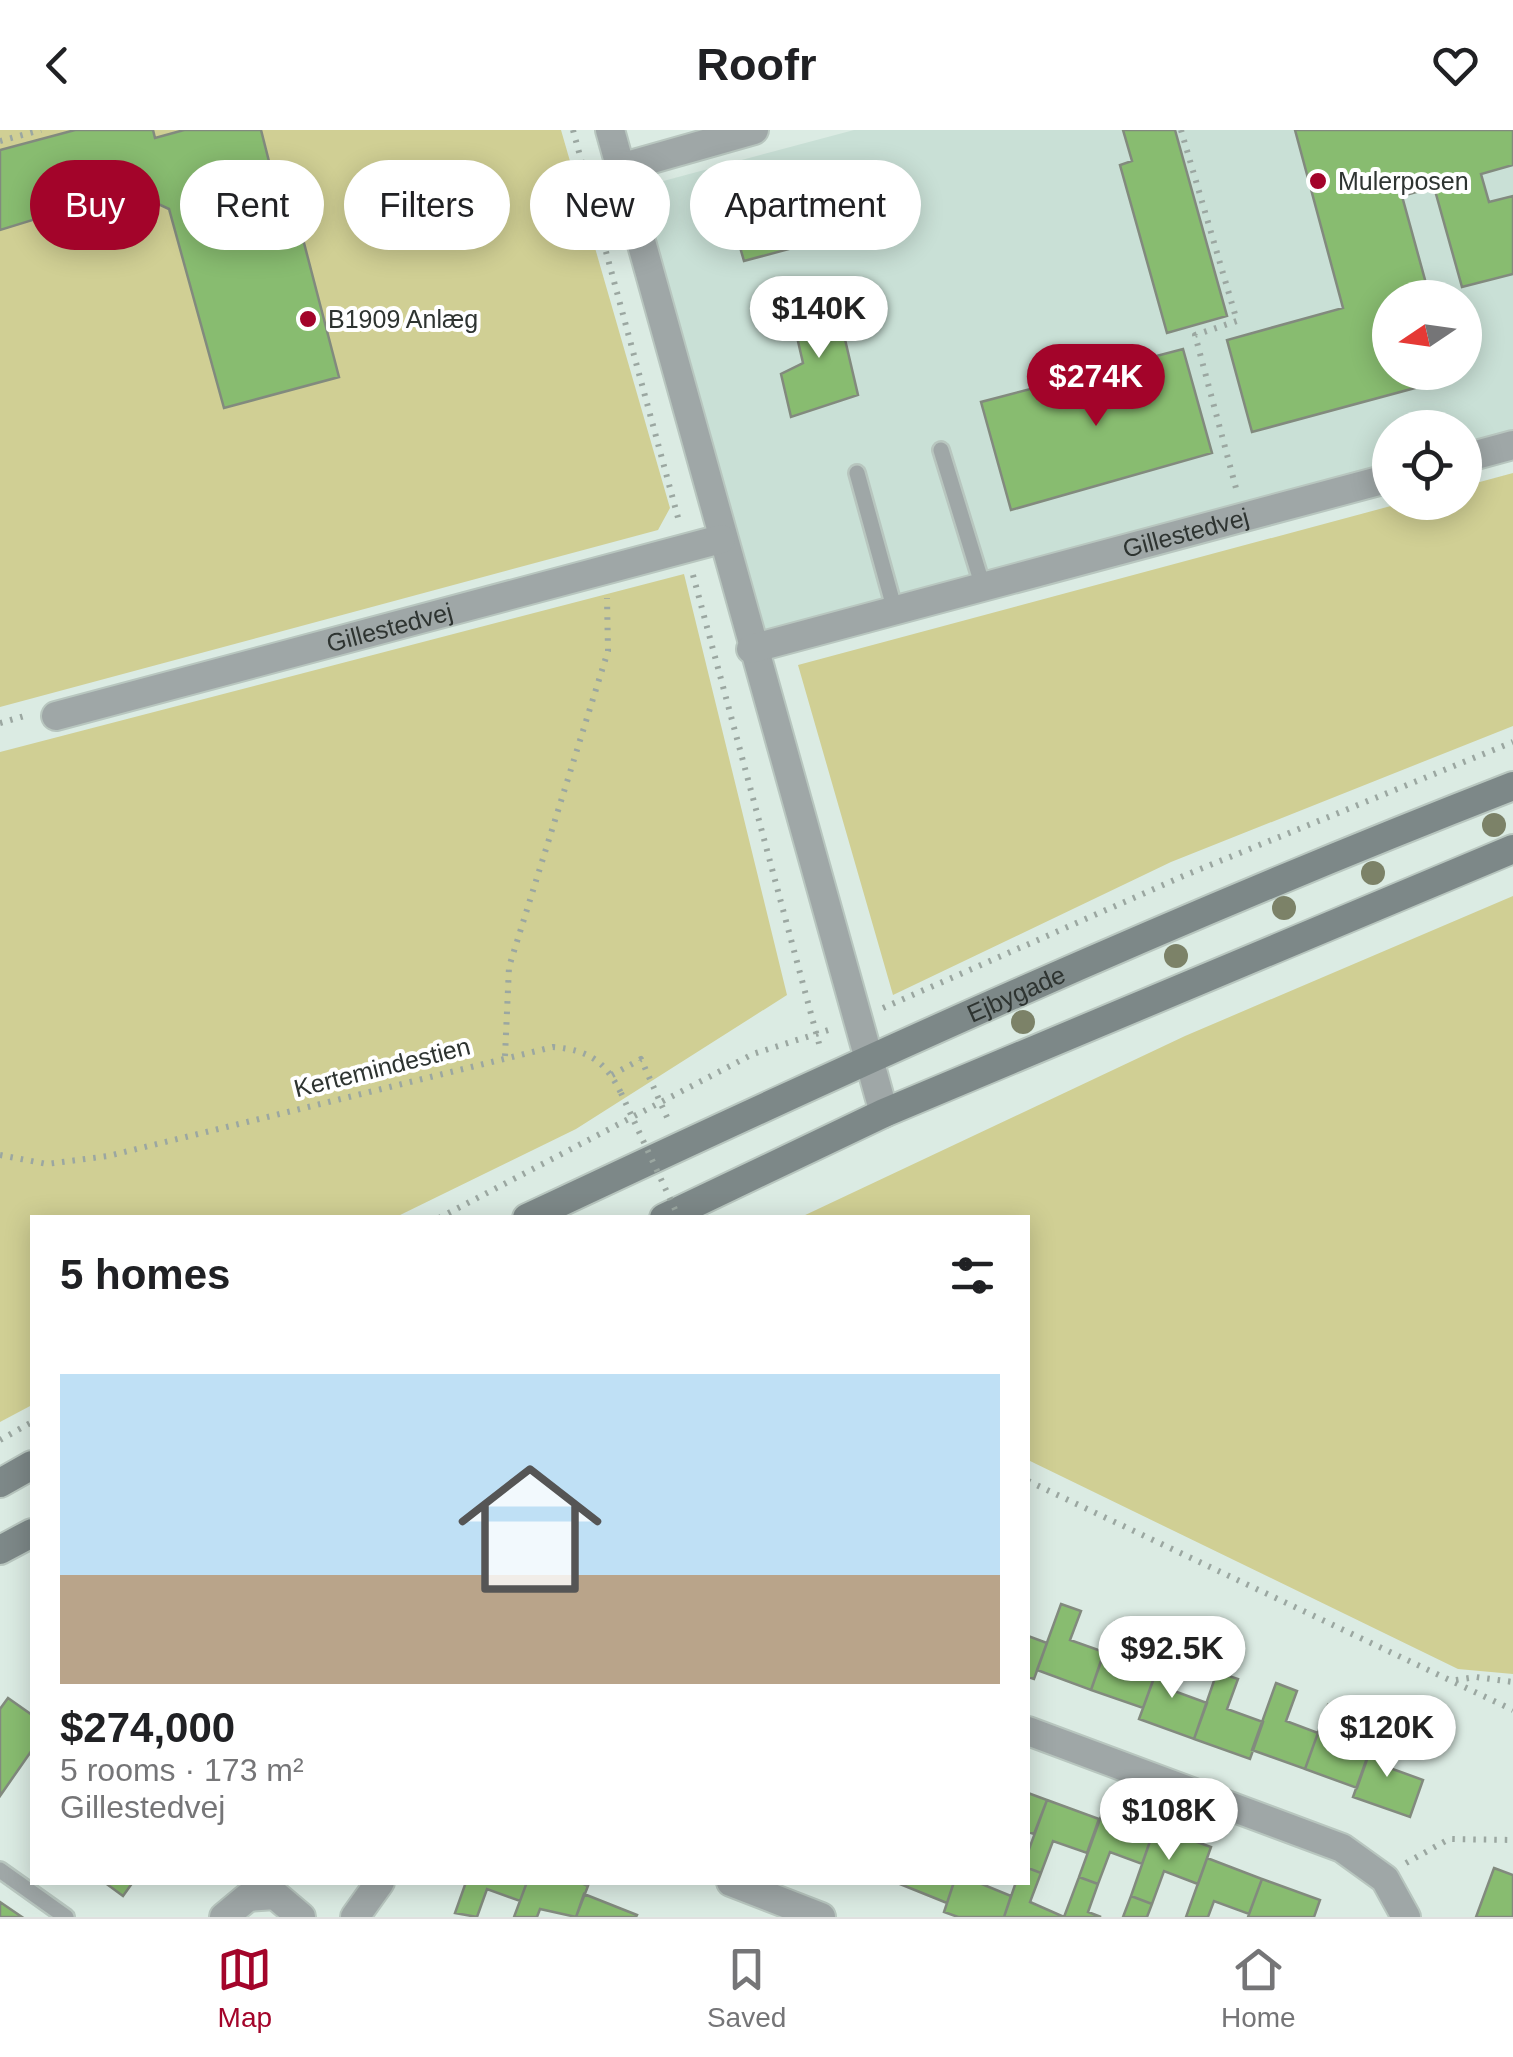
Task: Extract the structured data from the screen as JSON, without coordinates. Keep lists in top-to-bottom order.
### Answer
{
  "streets": {
    "main road": ["Ejbygade"],
    "street": ["Gillestedvej"],
    "path": ["Kertemindestien"]
  },
  "places": ["Mulerposen", "B1909 Anlæg"],
  "north": "left",
  "page": {
    "header": "Roofr",
    "chip": [
      "Buy",
      "Rent",
      "Filters",
      "New",
      "Apartment"
    ],
    "price": [
      "$140K",
      "$274K",
      "$92.5K",
      "$120K",
      "$108K"
    ],
    "heading": "5 homes",
    "list": [
      {
        "name": "$274,000",
        "note": "5 rooms · 173 m² · Gillestedvej"
      }
    ],
    "tabs": ["Map", "Saved", "Home"]
  }
}
